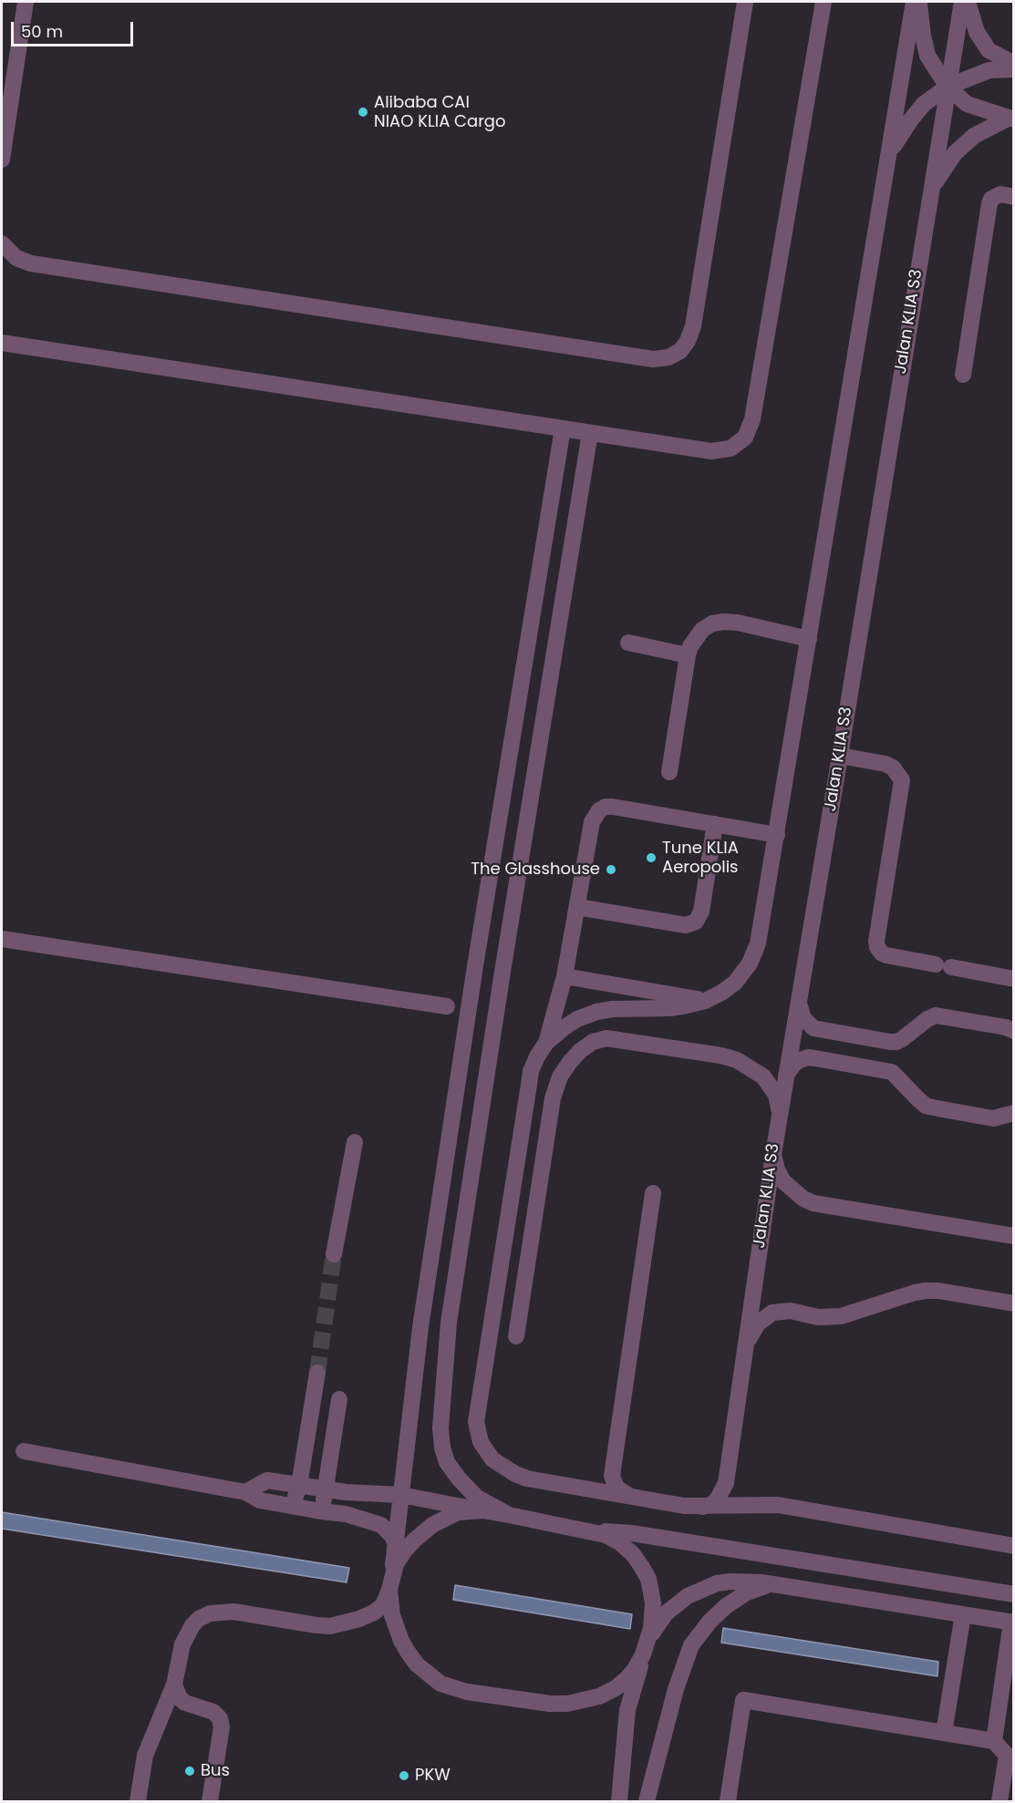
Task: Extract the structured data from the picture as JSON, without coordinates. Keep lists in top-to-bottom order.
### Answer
{
  "streets": {
    "street": ["Jalan KLIA S3"]
  },
  "places": [
    "Alibaba CAI NIAO KLIA Cargo",
    "Tune KLIA Aeropolis",
    "The Glasshouse",
    "Bus",
    "PKW"
  ],
  "scale_bar": "50 m"
}
